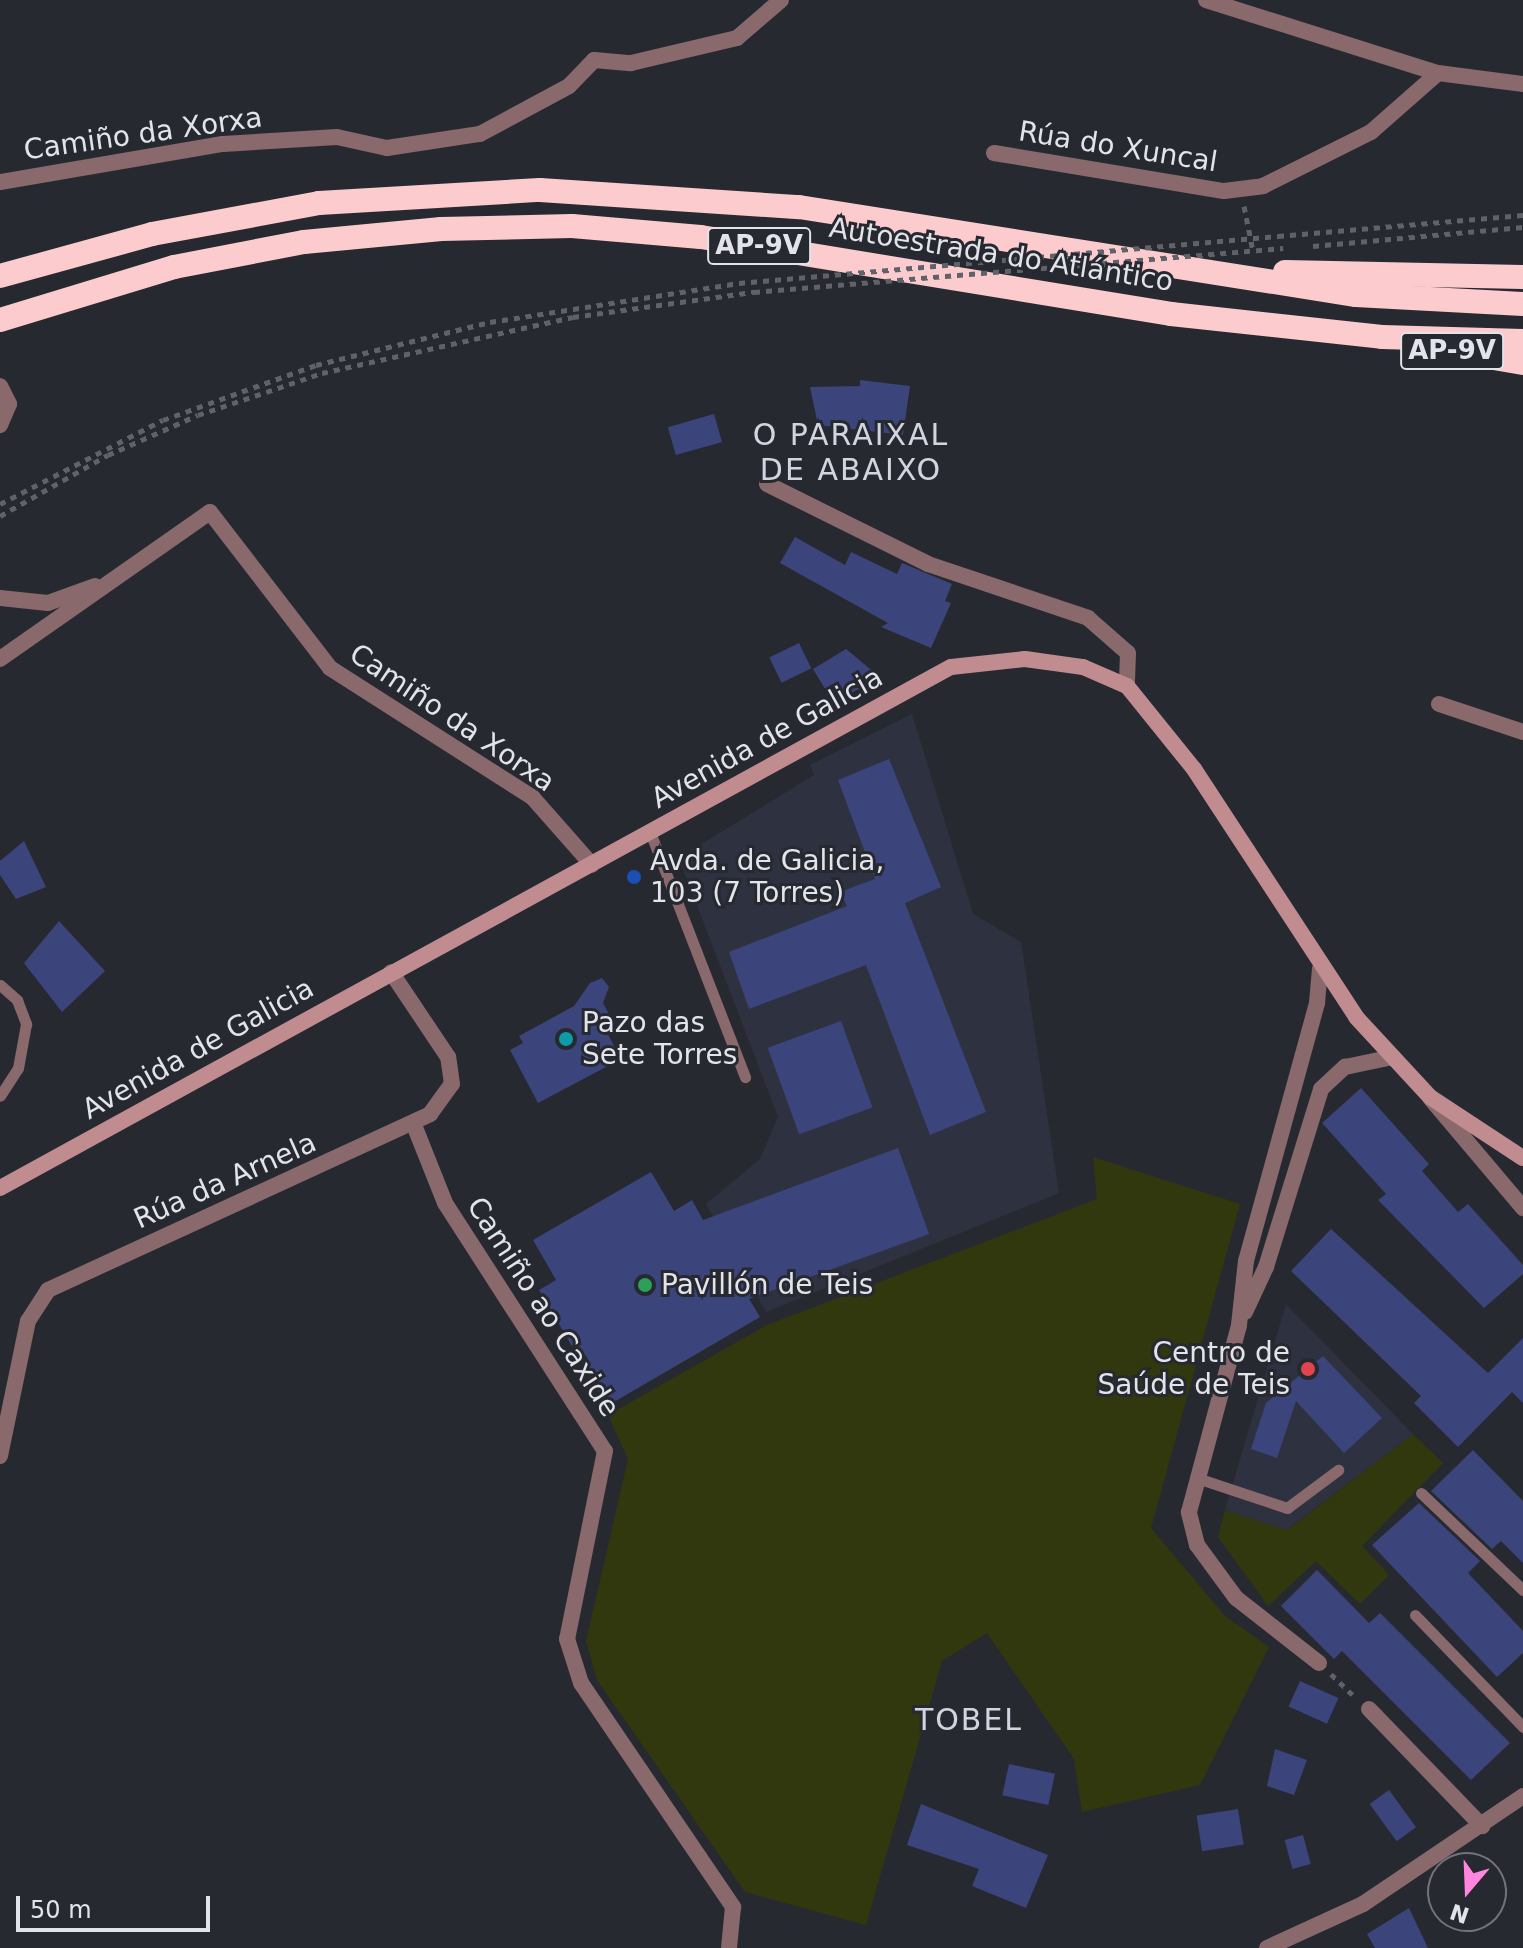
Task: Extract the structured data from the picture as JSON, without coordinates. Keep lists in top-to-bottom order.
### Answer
{
  "streets": {
    "highway": ["AP-9V", "Autoestrada do Atlántico"],
    "main road": ["Avenida de Galicia"],
    "street": [
      "Camiño da Xorxa",
      "Rúa do Xuncal",
      "Rúa da Arnela",
      "Camiño ao Caxide"
    ]
  },
  "crossings": [
    ["Camiño da Xorxa", "Avenida de Galicia"],
    ["AP-9V", "Autoestrada do Atlántico"],
    ["Avenida de Galicia", "Rúa da Arnela"],
    ["Rúa da Arnela", "Camiño ao Caxide"]
  ],
  "districts": ["O PARAIXAL DE ABAIXO", "TOBEL"],
  "places": [
    "Avda. de Galicia, 103 (7 Torres)",
    "Pazo das Sete Torres",
    "Pavillón de Teis",
    "Centro de Saúde de Teis"
  ],
  "scale_bar": "50 m",
  "north": "bottom"
}
